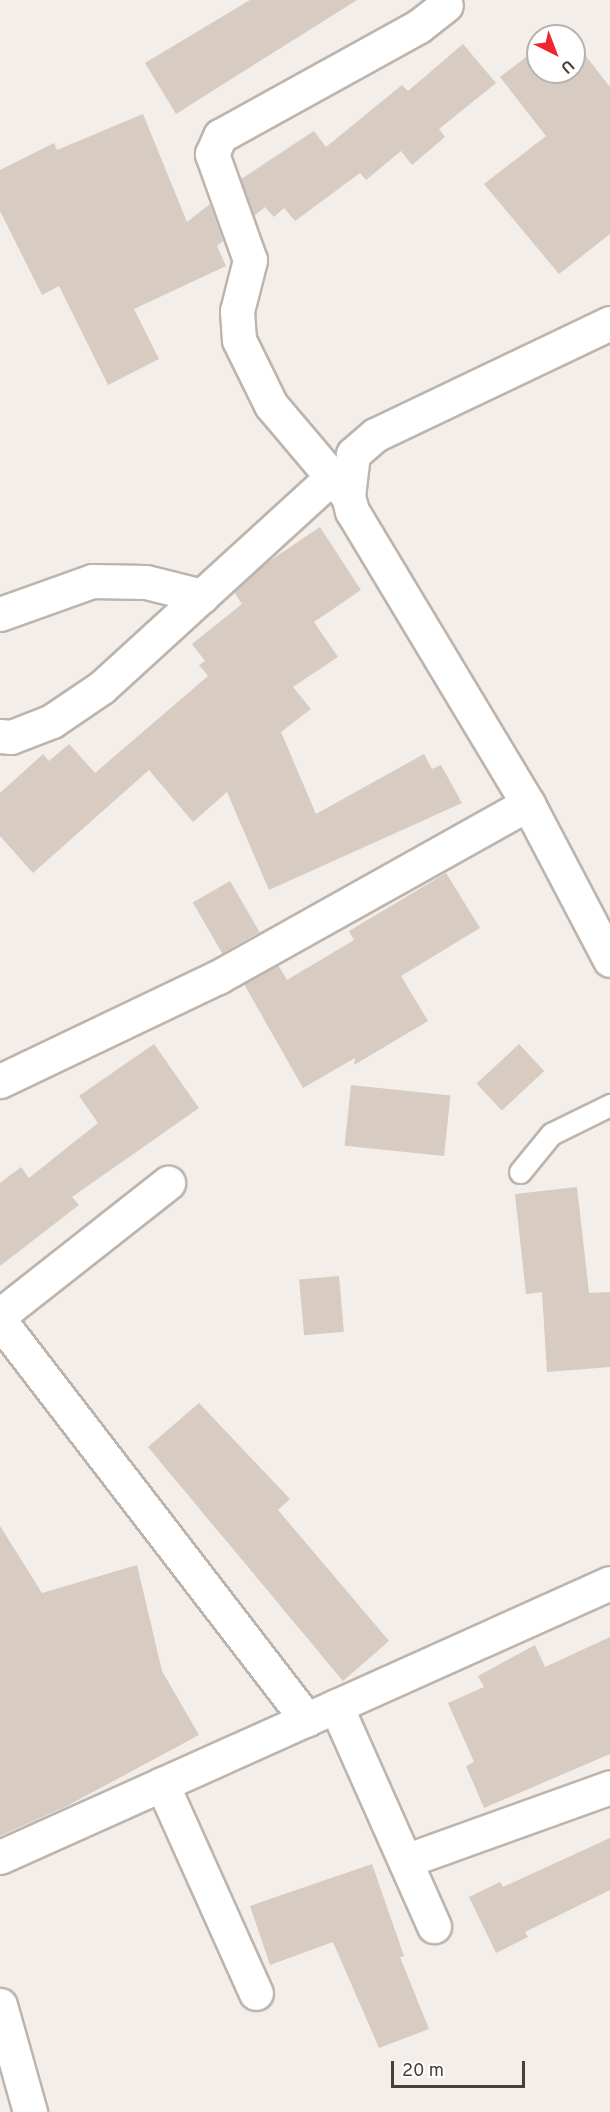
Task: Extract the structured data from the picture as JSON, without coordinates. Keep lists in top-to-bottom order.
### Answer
{
  "scale_bar": "20 m",
  "north": "bottom right"
}
